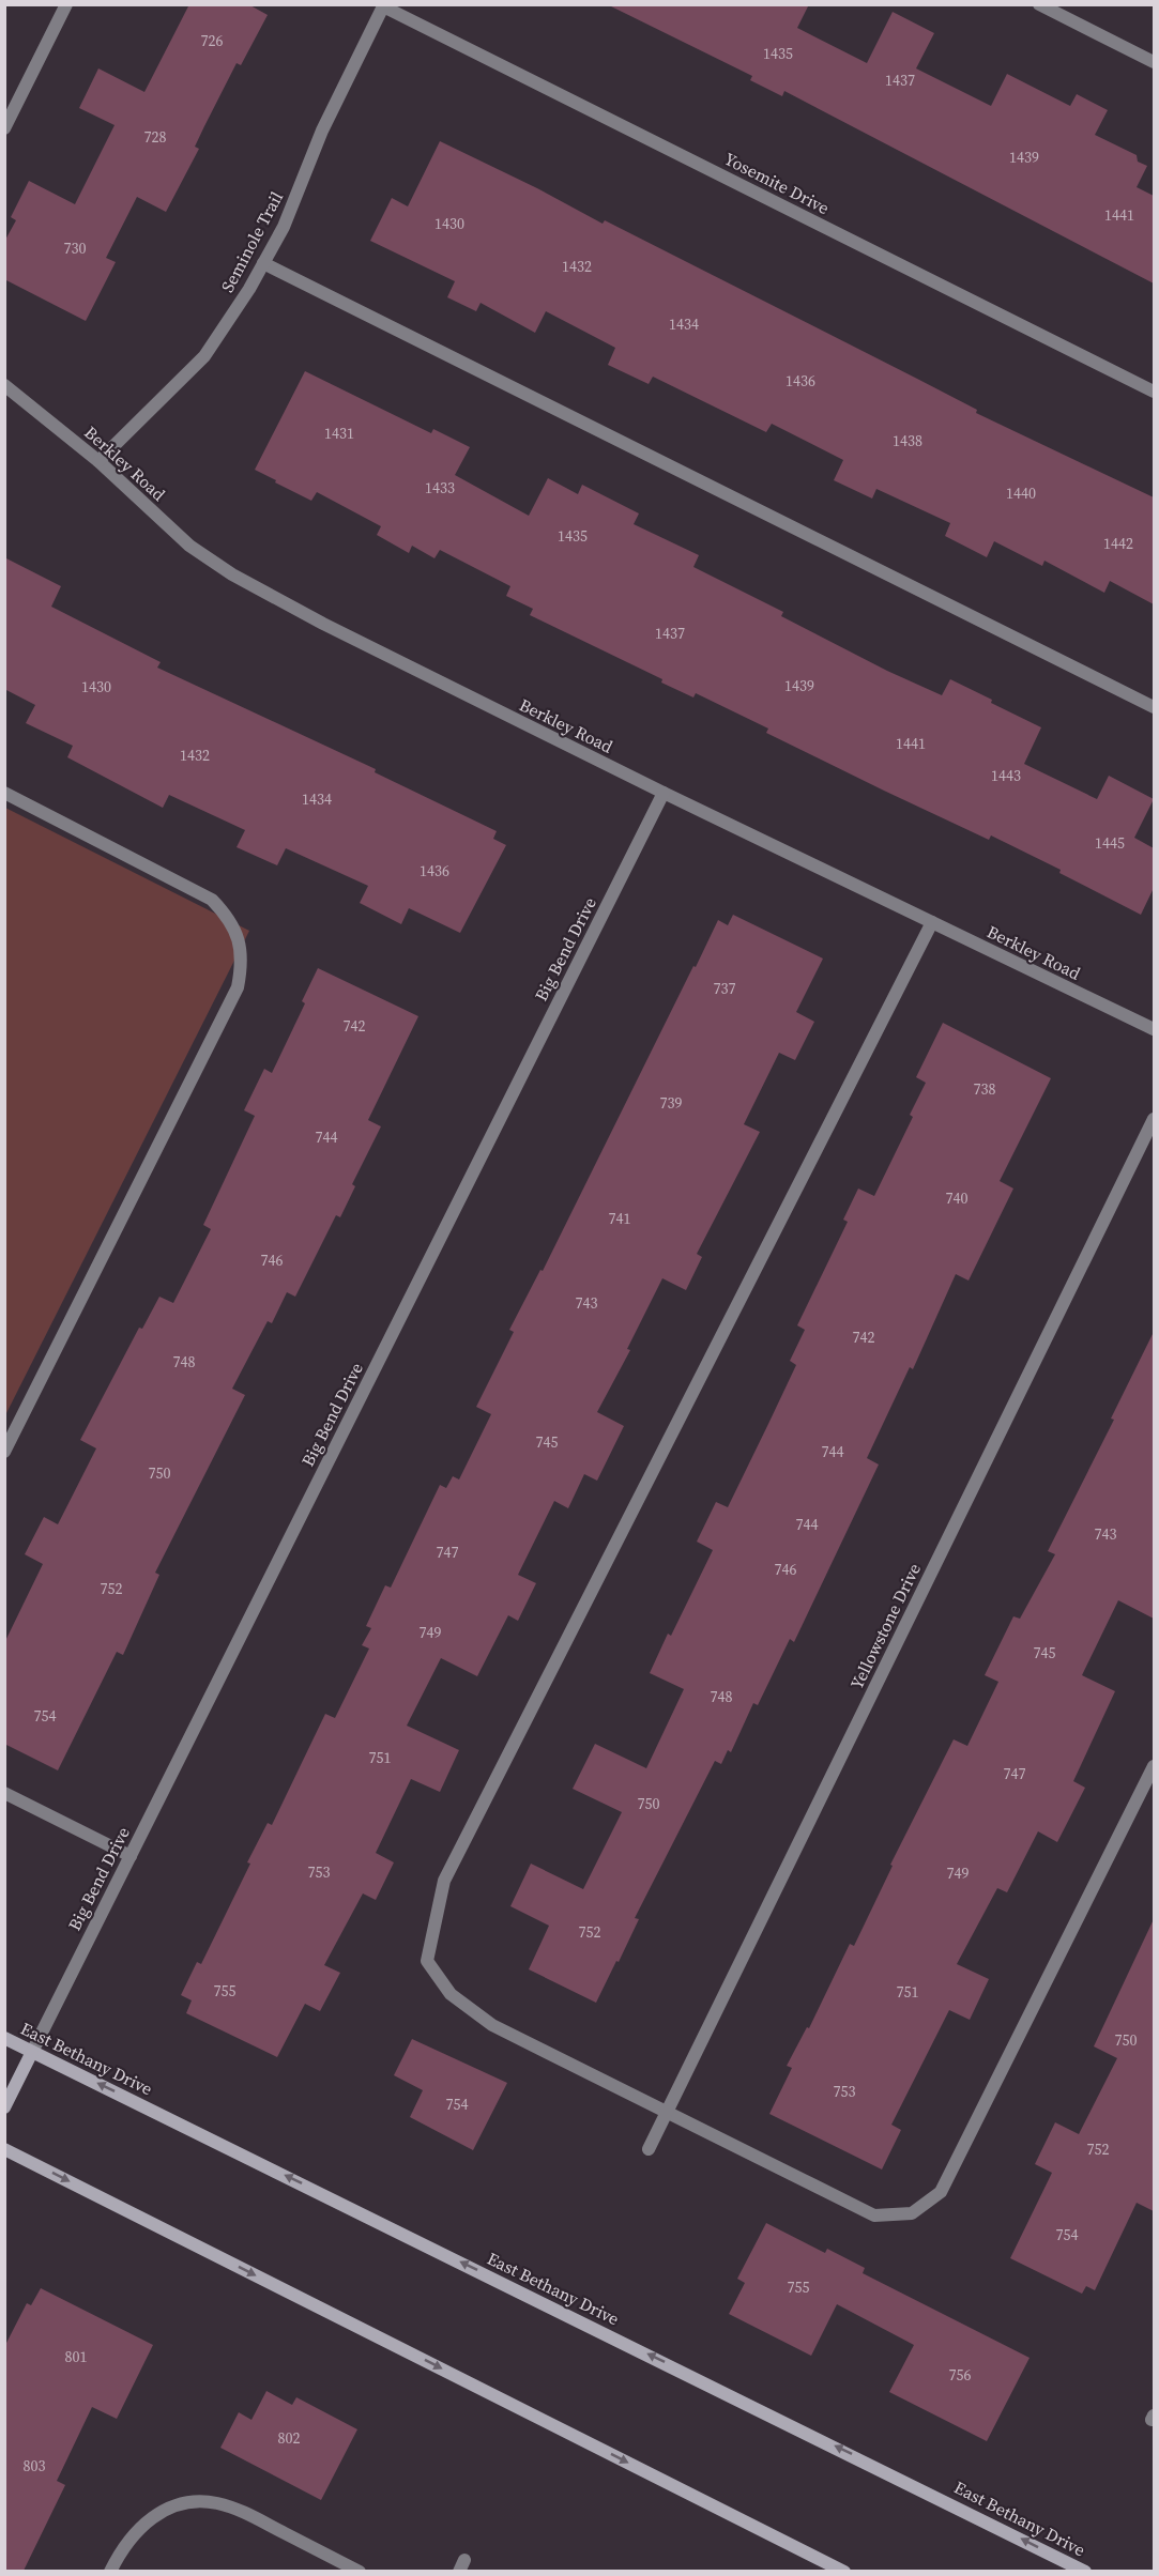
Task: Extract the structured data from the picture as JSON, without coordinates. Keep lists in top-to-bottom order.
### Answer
{
  "streets": {
    "main road": ["East Bethany Drive"],
    "street": [
      "Yosemite Drive",
      "Seminole Trail",
      "Berkley Road",
      "Big Bend Drive",
      "Yellowstone Drive"
    ]
  },
  "crossings": [
    ["Yosemite Drive", "Seminole Trail"],
    ["Seminole Trail", "Berkley Road"],
    ["Berkley Road", "Big Bend Drive"],
    ["Big Bend Drive", "East Bethany Drive"]
  ],
  "house_numbers": [
    "726",
    "1435",
    "1437",
    "728",
    "1439",
    "1441",
    "1430",
    "730",
    "1432",
    "1434",
    "1436",
    "1431",
    "1438",
    "1433",
    "1440",
    "1435",
    "1442",
    "1437",
    "1439",
    "1430",
    "1441",
    "1432",
    "1443",
    "1434",
    "1445",
    "1436",
    "737",
    "742",
    "738",
    "739",
    "744",
    "740",
    "741",
    "746",
    "743",
    "742",
    "748",
    "745",
    "744",
    "750",
    "744",
    "743",
    "747",
    "746",
    "752",
    "749",
    "745",
    "748",
    "754",
    "751",
    "747",
    "750",
    "753",
    "749",
    "752",
    "755",
    "751",
    "750",
    "753",
    "754",
    "752",
    "754",
    "755",
    "801",
    "756",
    "802",
    "803"
  ]
}
